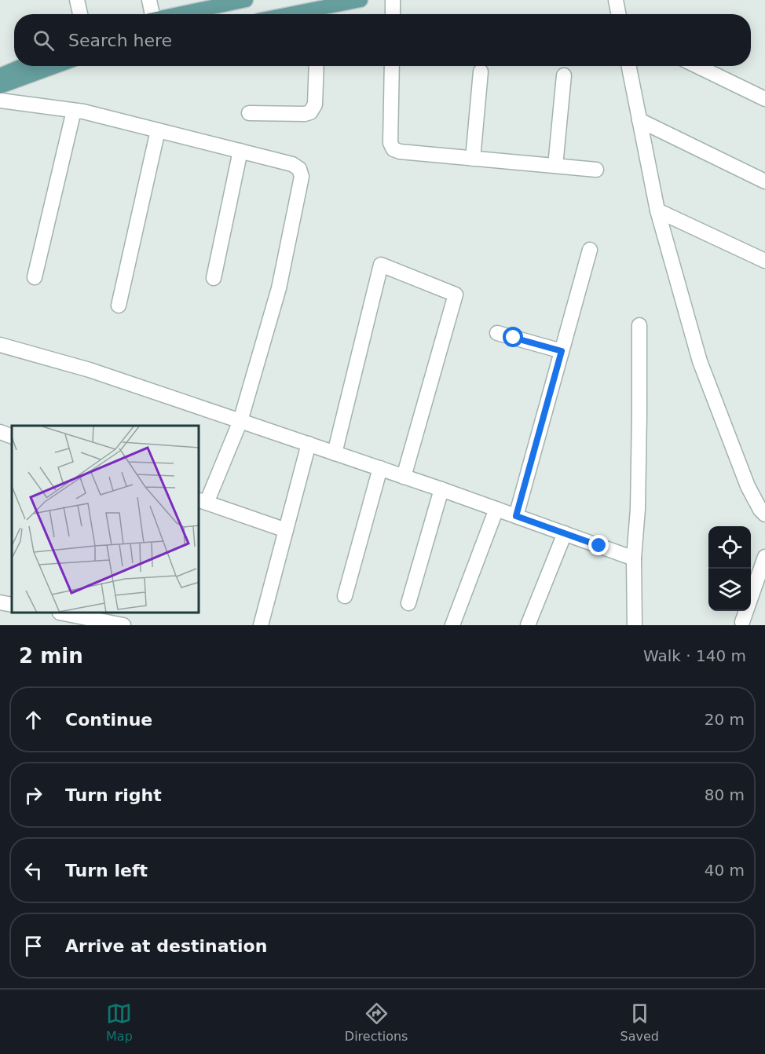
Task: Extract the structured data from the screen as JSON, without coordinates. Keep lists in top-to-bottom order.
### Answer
{
  "page": {
    "search": "Search here",
    "heading": ["2 min", "Walk · 140 m"],
    "list": [
      ["Continue", "20 m"],
      ["Turn right", "80 m"],
      ["Turn left", "40 m"],
      "Arrive at destination"
    ],
    "nav": ["Map", "Directions", "Saved"]
  }
}
